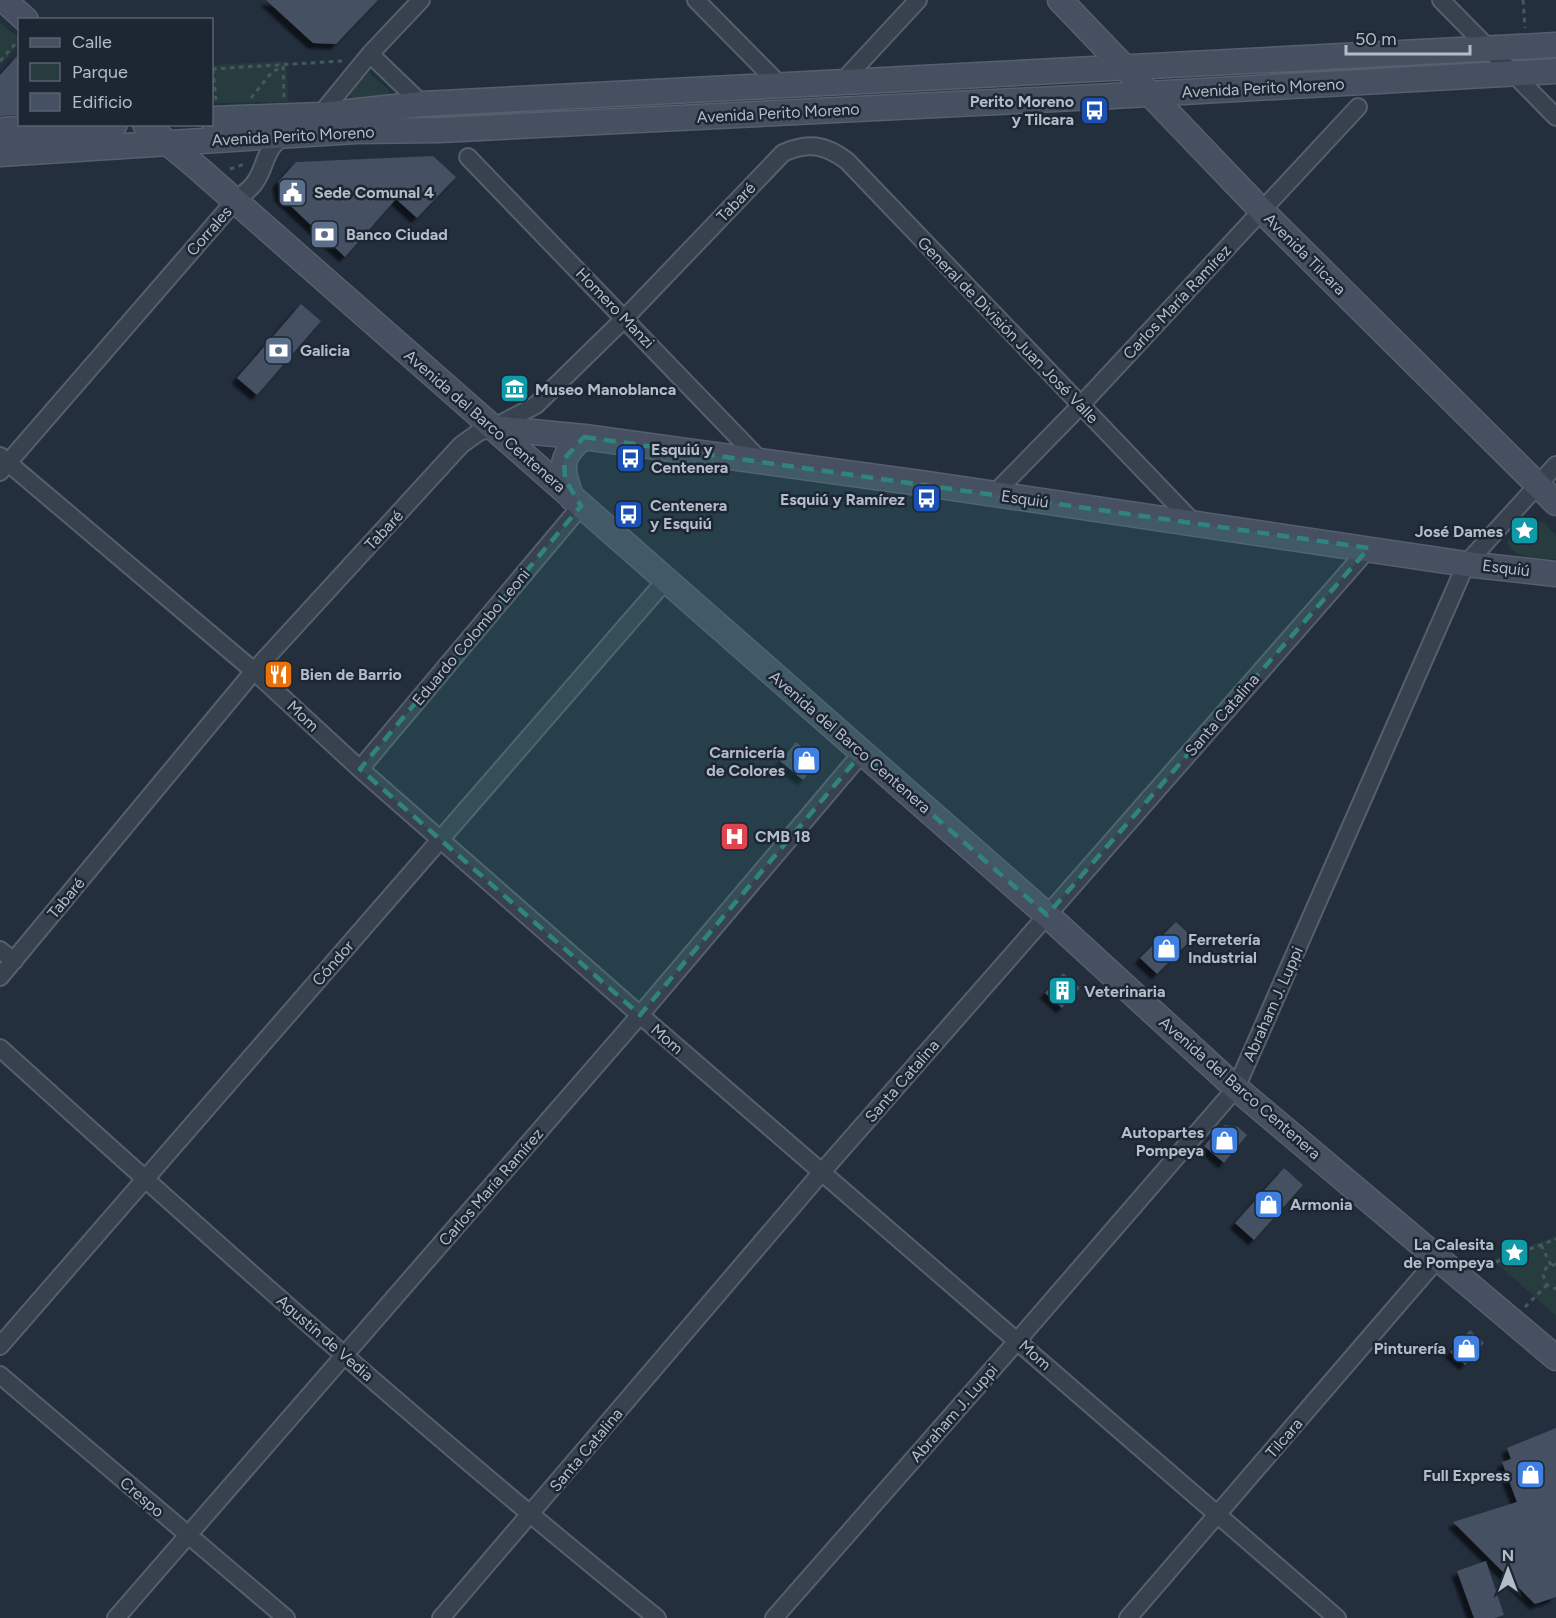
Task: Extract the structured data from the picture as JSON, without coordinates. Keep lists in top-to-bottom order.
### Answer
{
  "streets": {
    "main road": [
      "Avenida Perito Moreno",
      "Avenida Tilcara",
      "Avenida del Barco Centenera",
      "Esquiú"
    ],
    "street": [
      "Tabaré",
      "Corrales",
      "Carlos María Ramírez",
      "Homero Manzi",
      "General de División Juan José Valle",
      "Eduardo Colombo Leoni",
      "Santa Catalina",
      "Mom",
      "Cóndor",
      "Abraham J. Luppi",
      "Agustín de Vedia",
      "Tilcara",
      "Crespo"
    ]
  },
  "crossings": [
    ["Avenida Perito Moreno", "Corrales"],
    ["Avenida Perito Moreno", "Avenida Tilcara"],
    ["Avenida Perito Moreno", "Avenida del Barco Centenera"],
    ["Tabaré", "Homero Manzi"],
    ["Tabaré", "General de División Juan José Valle"],
    ["Tabaré", "Avenida del Barco Centenera"],
    ["Tabaré", "Esquiú"],
    ["Tabaré", "Mom"],
    ["Corrales", "Avenida del Barco Centenera"],
    ["Corrales", "Mom"],
    ["Avenida Tilcara", "Carlos María Ramírez"],
    ["Avenida Tilcara", "Abraham J. Luppi"],
    ["Carlos María Ramírez", "General de División Juan José Valle"],
    ["Carlos María Ramírez", "Avenida del Barco Centenera"],
    ["Carlos María Ramírez", "Esquiú"],
    ["Carlos María Ramírez", "Mom"],
    ["Carlos María Ramírez", "Agustín de Vedia"],
    ["Carlos María Ramírez", "Crespo"],
    ["Homero Manzi", "Esquiú"],
    ["General de División Juan José Valle", "Esquiú"],
    ["Avenida del Barco Centenera", "Esquiú"],
    ["Avenida del Barco Centenera", "Eduardo Colombo Leoni"],
    ["Avenida del Barco Centenera", "Santa Catalina"],
    ["Avenida del Barco Centenera", "Cóndor"],
    ["Avenida del Barco Centenera", "Abraham J. Luppi"],
    ["Avenida del Barco Centenera", "Tilcara"],
    ["Esquiú", "Santa Catalina"],
    ["Esquiú", "Abraham J. Luppi"],
    ["Eduardo Colombo Leoni", "Mom"],
    ["Santa Catalina", "Mom"],
    ["Santa Catalina", "Agustín de Vedia"],
    ["Mom", "Cóndor"],
    ["Mom", "Abraham J. Luppi"],
    ["Mom", "Tilcara"],
    ["Cóndor", "Agustín de Vedia"]
  ],
  "places": {
    "bus stop": [
      "Perito Moreno y Tilcara",
      "Esquiú y Centenera",
      "Esquiú y Ramírez",
      "Centenera y Esquiú"
    ],
    "public building": ["Sede Comunal 4"],
    "bank": ["Banco Ciudad", "Galicia"],
    "museum": ["Museo Manoblanca"],
    "place": ["José Dames", "La Calesita de Pompeya"],
    "restaurant": ["Bien de Barrio"],
    "shop": [
      "Carnicería de Colores",
      "Ferretería Industrial",
      "Autopartes Pompeya",
      "Armonia",
      "Pinturería",
      "Full Express"
    ],
    "hospital": ["CMB 18"],
    "building": ["Veterinaria"]
  },
  "legend": ["Calle", "Parque", "Edificio"],
  "scale_bar": "50 m",
  "north": "top"
}
